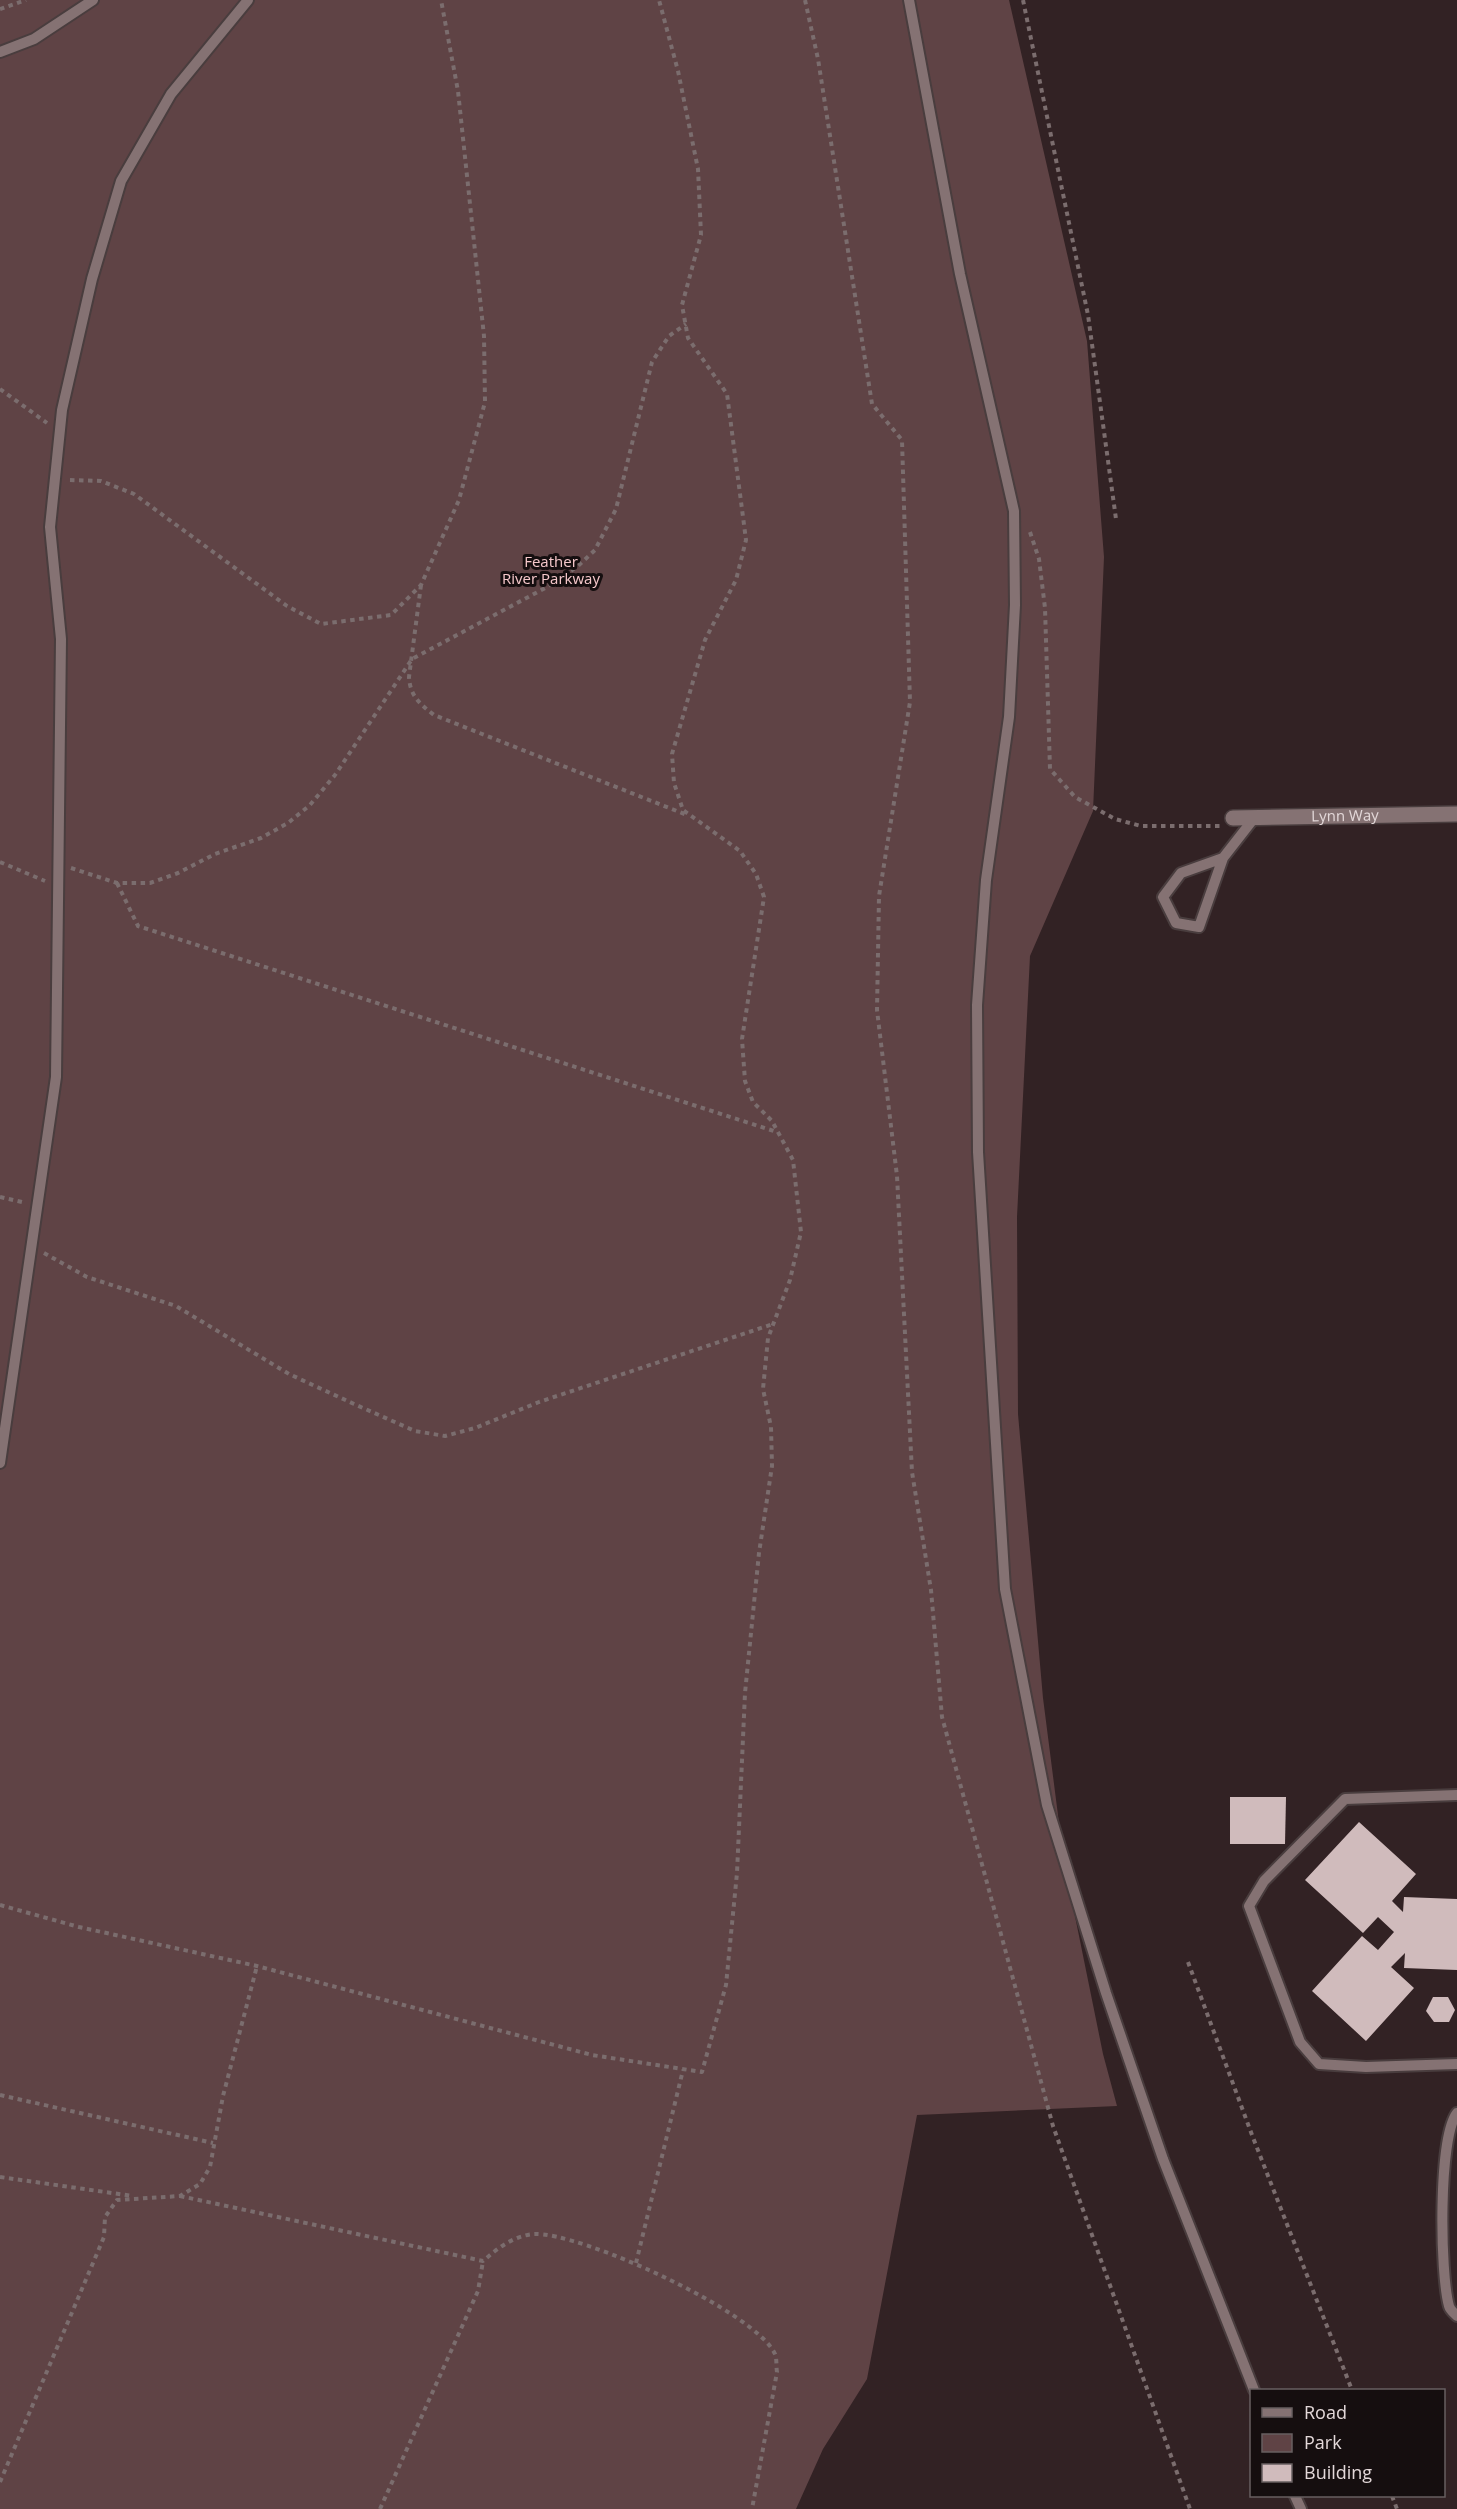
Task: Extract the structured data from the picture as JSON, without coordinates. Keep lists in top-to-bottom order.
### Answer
{
  "streets": {
    "street": ["Lynn Way"]
  },
  "parks": ["Feather River Parkway"],
  "legend": ["Road", "Park", "Building"]
}
